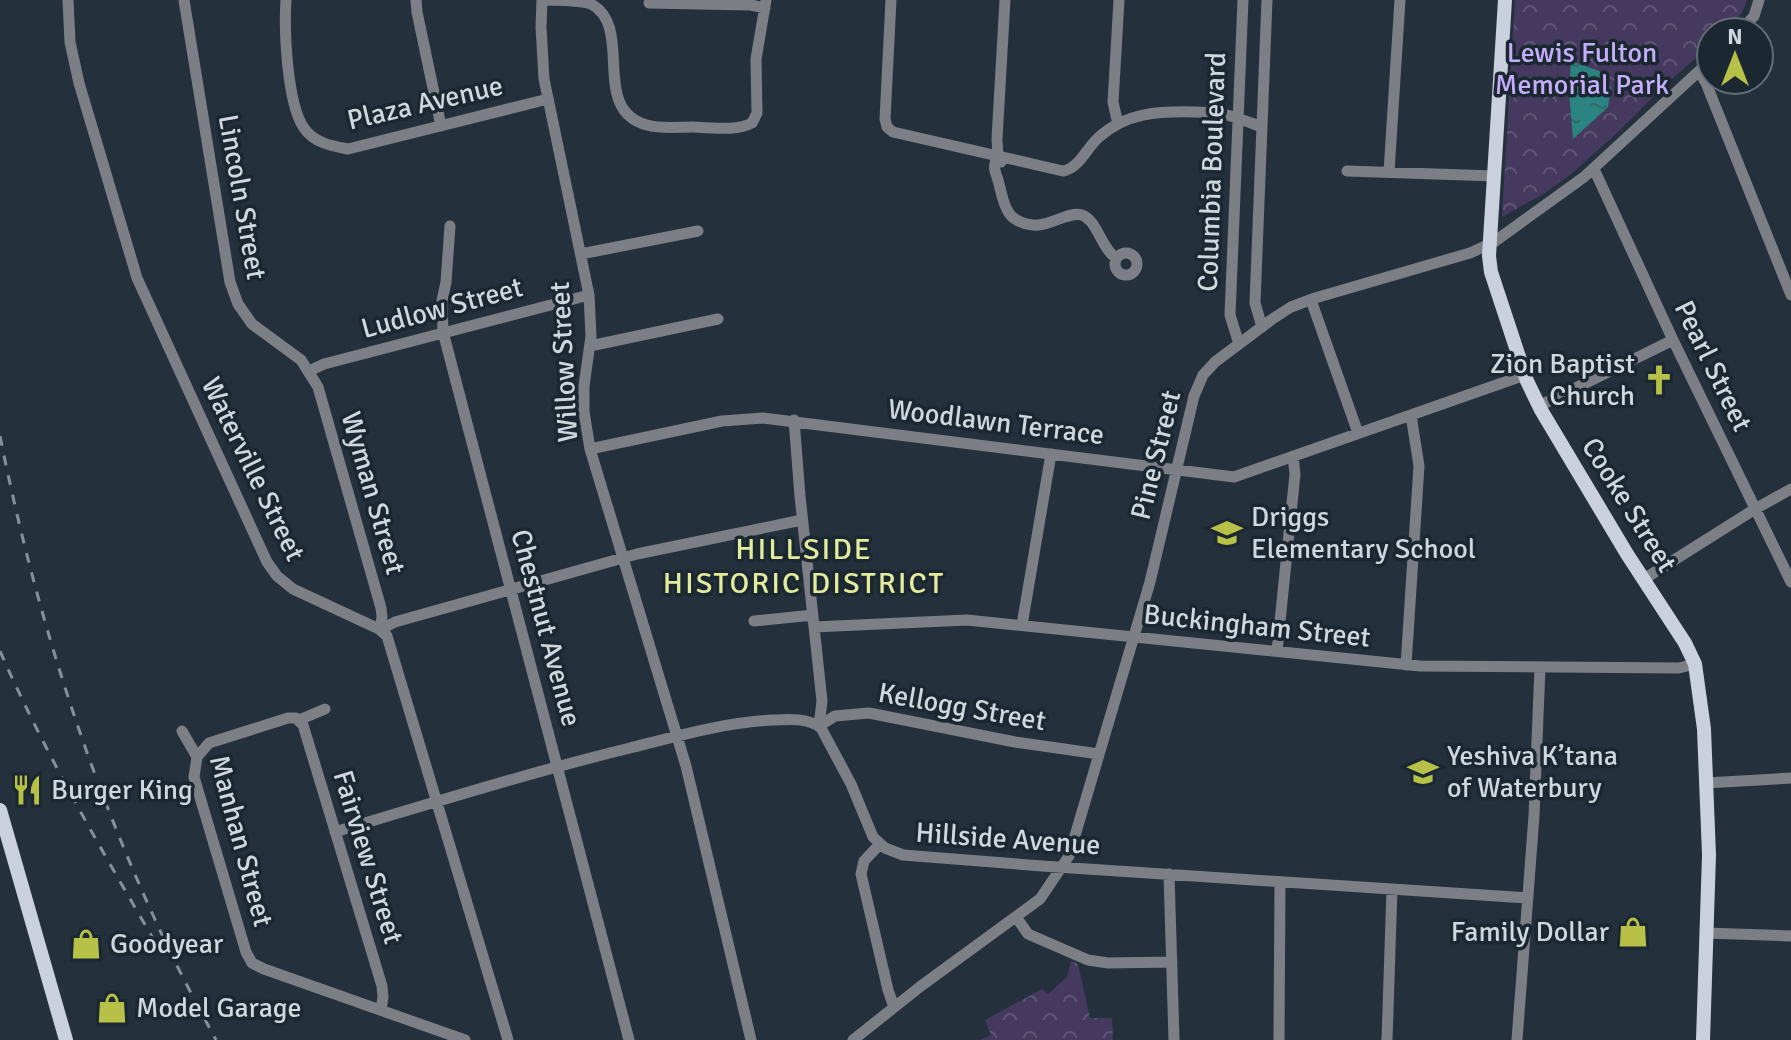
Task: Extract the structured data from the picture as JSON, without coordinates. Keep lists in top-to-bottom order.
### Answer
{
  "streets": {
    "main road": ["Cooke Street"],
    "street": [
      "Plaza Avenue",
      "Columbia Boulevard",
      "Lincoln Street",
      "Ludlow Street",
      "Willow Street",
      "Pearl Street",
      "Woodlawn Terrace",
      "Pine Street",
      "Waterville Street",
      "Wyman Street",
      "Buckingham Street",
      "Chestnut Avenue",
      "Kellogg Street",
      "Hillside Avenue",
      "Manhan Street",
      "Fairview Street"
    ]
  },
  "crossings": [
    ["Plaza Avenue", "Willow Street"],
    ["Columbia Boulevard", "Pine Street"],
    ["Lincoln Street", "Ludlow Street"],
    ["Lincoln Street", "Wyman Street"],
    ["Ludlow Street", "Willow Street"],
    ["Ludlow Street", "Wyman Street"],
    ["Ludlow Street", "Chestnut Avenue"],
    ["Willow Street", "Woodlawn Terrace"],
    ["Pearl Street", "Pine Street"],
    ["Woodlawn Terrace", "Pine Street"],
    ["Woodlawn Terrace", "Cooke Street"],
    ["Pine Street", "Cooke Street"],
    ["Pine Street", "Buckingham Street"],
    ["Pine Street", "Kellogg Street"],
    ["Pine Street", "Hillside Avenue"],
    ["Waterville Street", "Wyman Street"],
    ["Cooke Street", "Buckingham Street"],
    ["Kellogg Street", "Hillside Avenue"],
    ["Manhan Street", "Fairview Street"]
  ],
  "districts": ["HILLSIDE HISTORIC DISTRICT"],
  "parks": ["Lewis Fulton Memorial Park"],
  "places": {
    "church": ["Zion Baptist Church"],
    "school or university": ["Driggs Elementary School", "Yeshiva K’tana of Waterbury"],
    "restaurant": ["Burger King"],
    "shop": ["Family Dollar", "Goodyear", "Model Garage"]
  },
  "north": "top"
}
